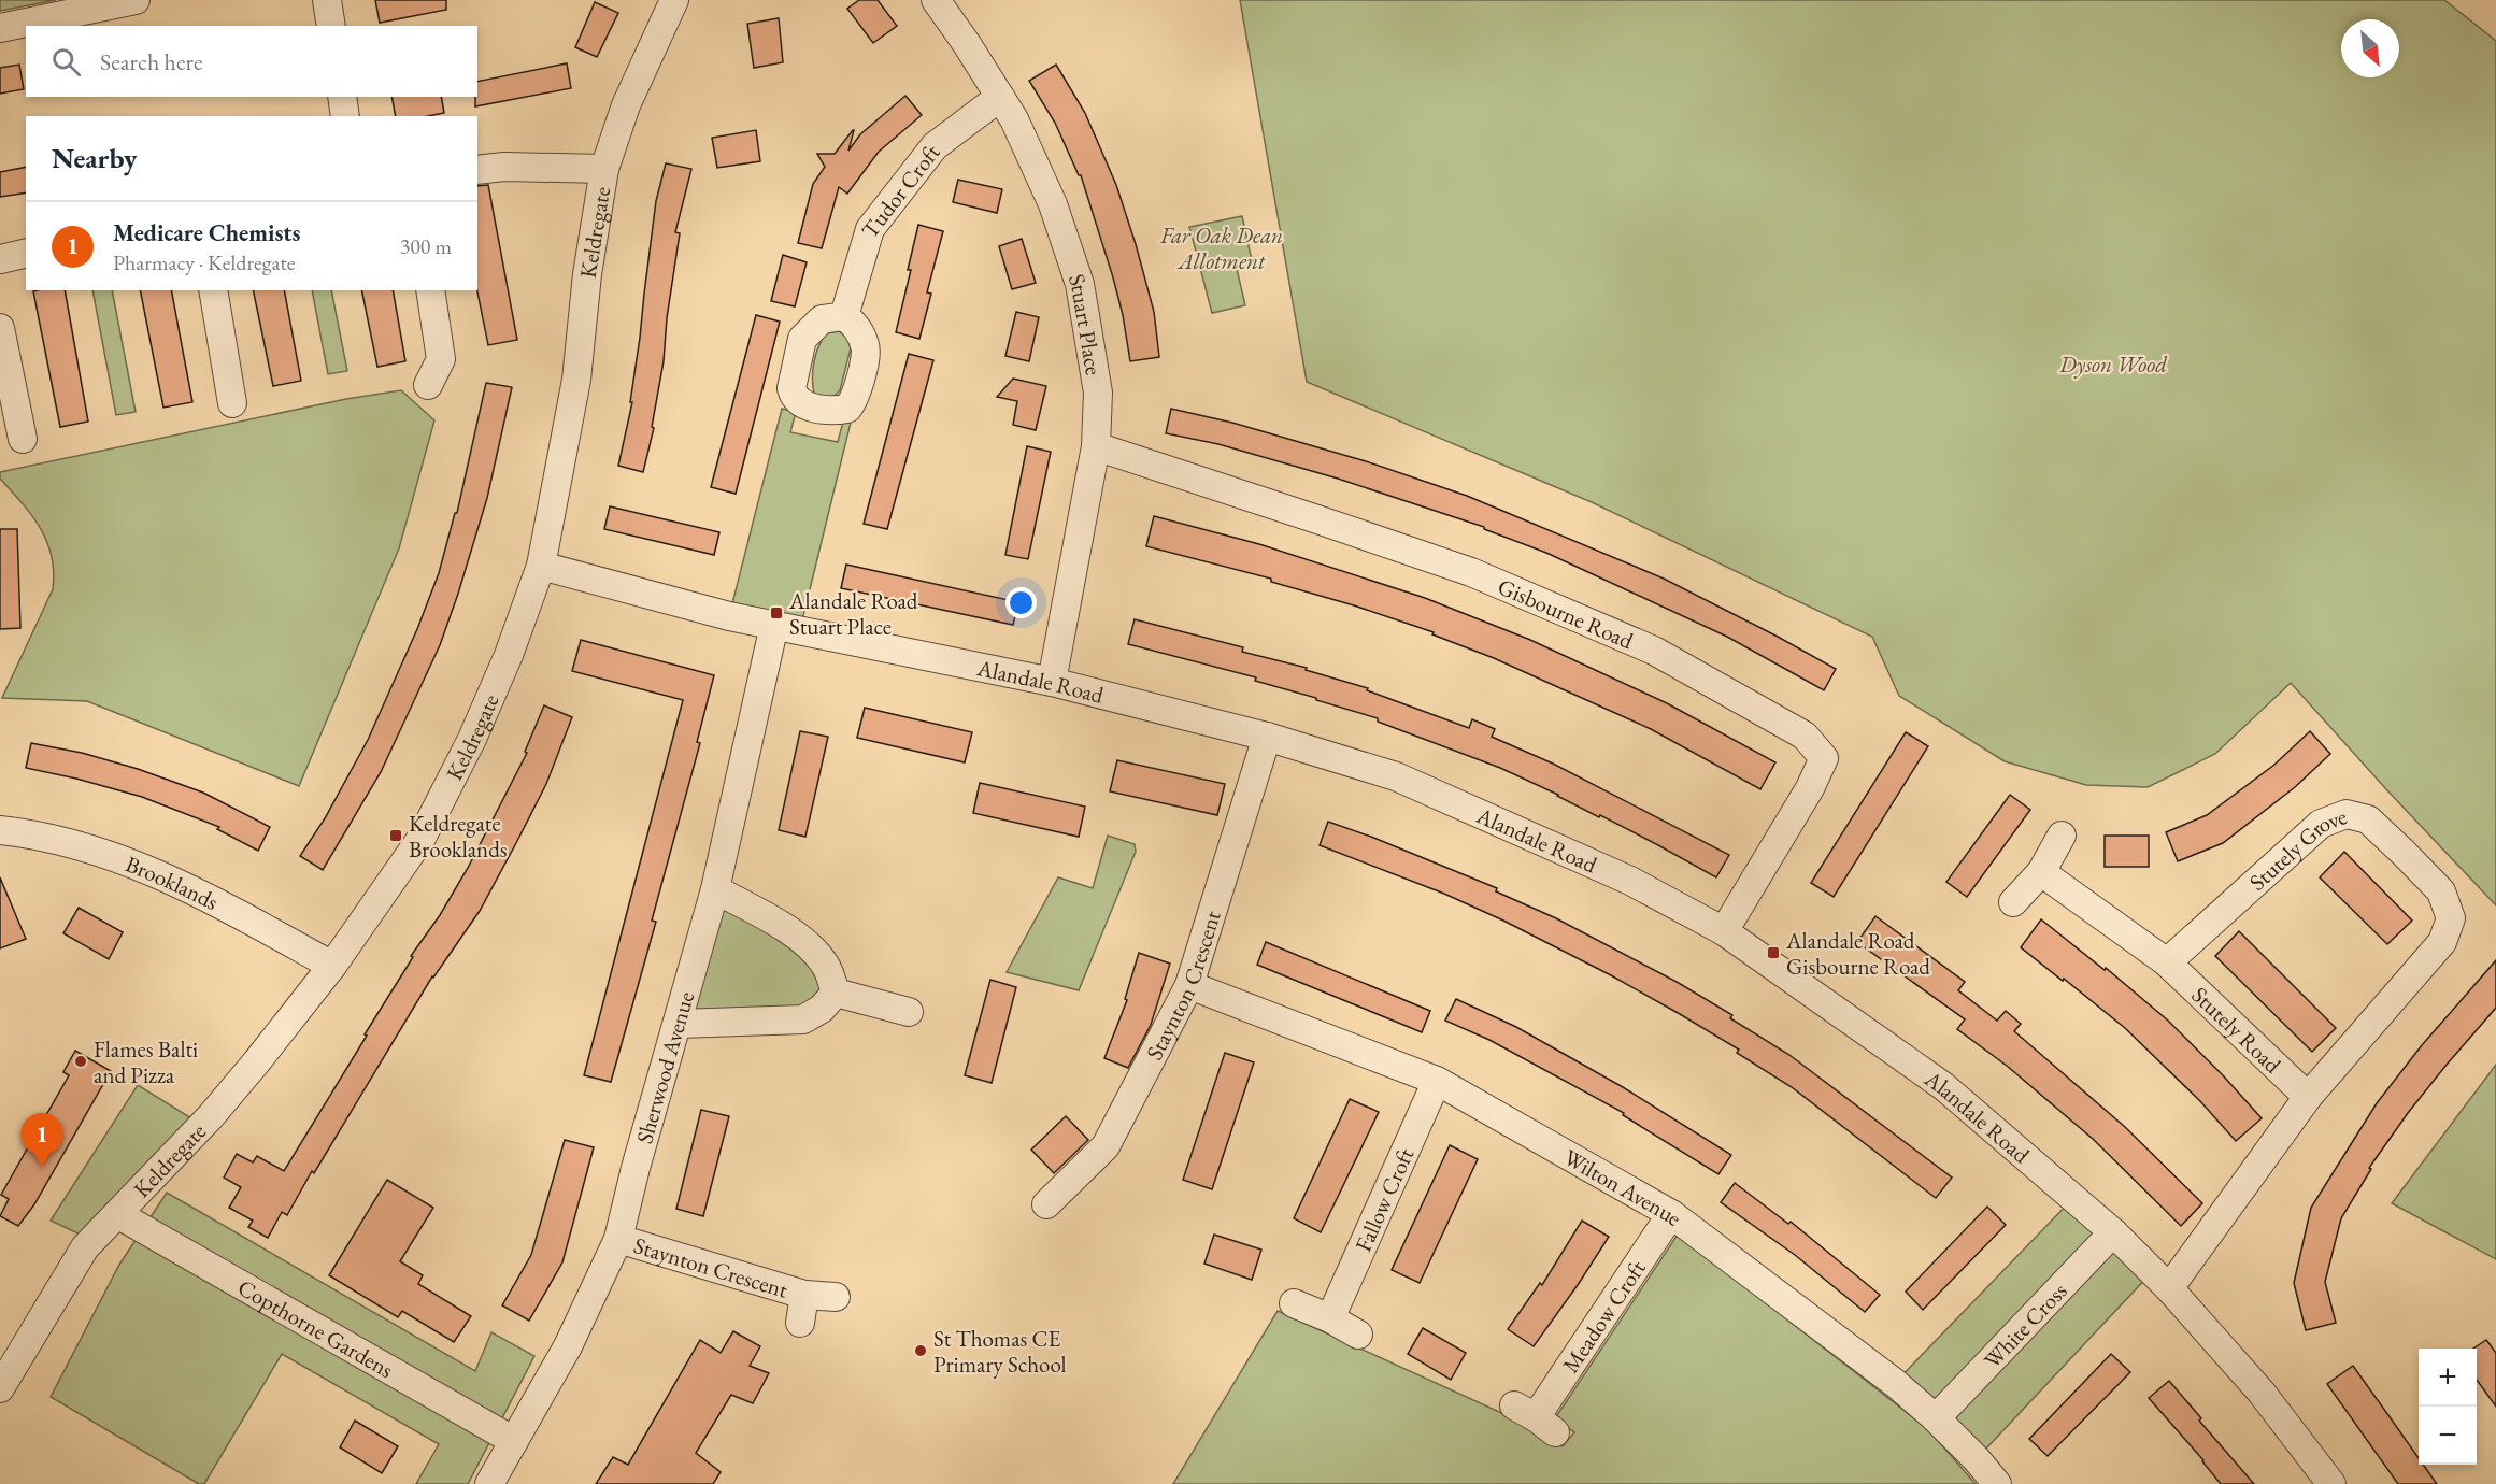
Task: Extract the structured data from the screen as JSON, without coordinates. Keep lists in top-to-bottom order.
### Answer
{
  "streets": {
    "street": [
      "Tudor Croft",
      "Keldregate",
      "Stuart Place",
      "Gisbourne Road",
      "Alandale Road",
      "Stutely Grove",
      "Brooklands",
      "Staynton Crescent",
      "Stutely Road",
      "Sherwood Avenue",
      "Wilton Avenue",
      "Fallow Croft",
      "Meadow Croft",
      "White Cross",
      "Copthorne Gardens"
    ]
  },
  "crossings": [
    ["Tudor Croft", "Stuart Place"],
    ["Keldregate", "Alandale Road"],
    ["Keldregate", "Brooklands"],
    ["Keldregate", "Copthorne Gardens"],
    ["Stuart Place", "Gisbourne Road"],
    ["Stuart Place", "Alandale Road"],
    ["Gisbourne Road", "Alandale Road"],
    ["Alandale Road", "Stutely Grove"],
    ["Alandale Road", "Staynton Crescent"],
    ["Alandale Road", "Sherwood Avenue"],
    ["Alandale Road", "White Cross"],
    ["Stutely Grove", "Stutely Road"],
    ["Staynton Crescent", "Sherwood Avenue"],
    ["Staynton Crescent", "Wilton Avenue"],
    ["Sherwood Avenue", "Copthorne Gardens"],
    ["Wilton Avenue", "Fallow Croft"],
    ["Wilton Avenue", "Meadow Croft"],
    ["Wilton Avenue", "White Cross"]
  ],
  "parks": ["Far Oak Dean Allotment", "Dyson Wood"],
  "places": {
    "transit": ["Alandale Road Stuart Place", "Keldregate Brooklands", "Alandale Road Gisbourne Road"],
    "other": ["Flames Balti and Pizza", "St Thomas CE Primary School"]
  },
  "north": "bottom right",
  "page": {
    "search": "Search here",
    "heading": "Nearby",
    "list": [
      {
        "mark": "1",
        "name": "Medicare Chemists",
        "note": "Pharmacy · Keldregate",
        "value": "300 m"
      }
    ],
    "pins": "1",
    "map_buttons": ["+", "−"]
  }
}
